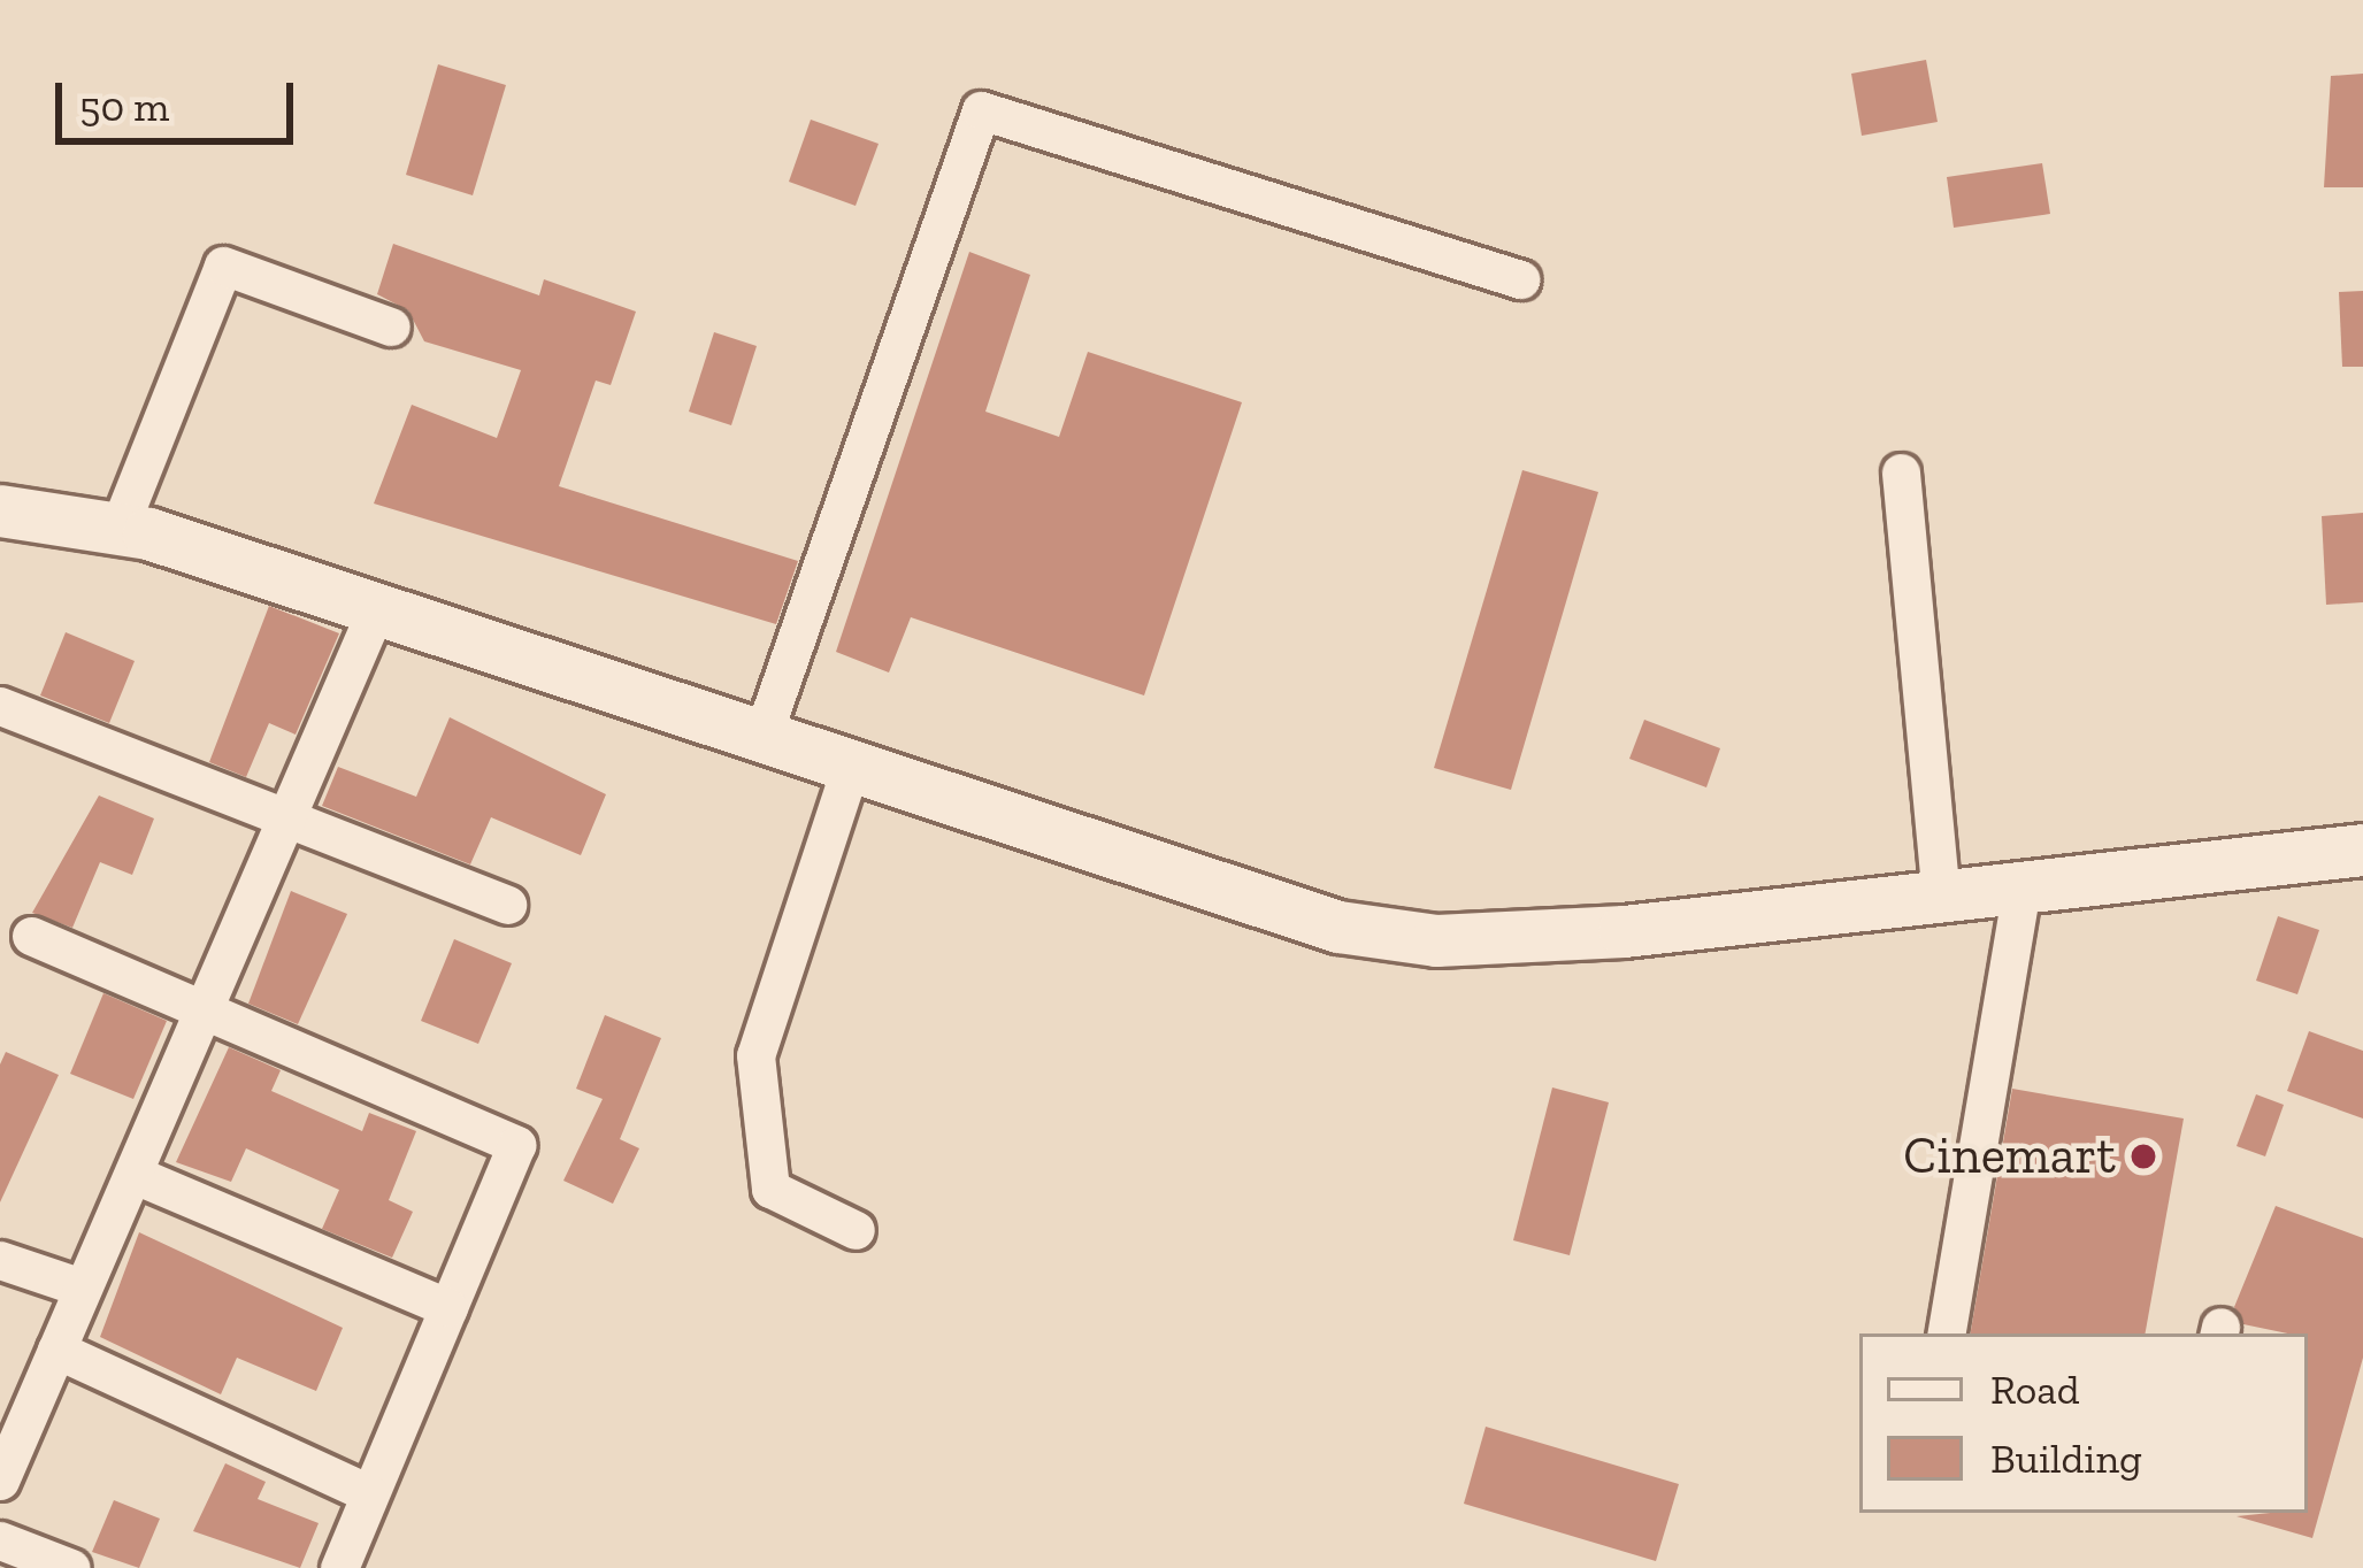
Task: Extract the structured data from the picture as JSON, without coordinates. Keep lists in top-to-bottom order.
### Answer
{
  "places": ["Cinemart"],
  "legend": ["Road", "Building"],
  "scale_bar": "50 m"
}
